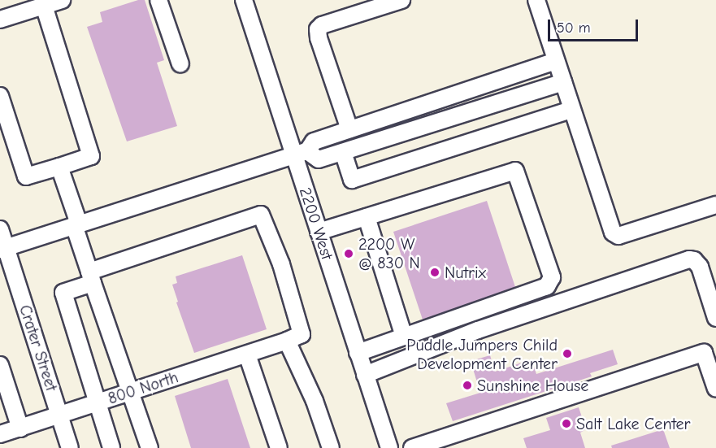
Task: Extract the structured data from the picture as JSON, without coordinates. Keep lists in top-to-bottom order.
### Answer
{
  "streets": {
    "street": ["2200 West", "Crater Street", "800 North"]
  },
  "crossings": [
    ["Crater Street", "800 North"]
  ],
  "places": [
    "2200 W @ 830 N",
    "Nutrix",
    "Puddle Jumpers Child Development Center",
    "Sunshine House",
    "Salt Lake Center"
  ],
  "scale_bar": "50 m"
}
